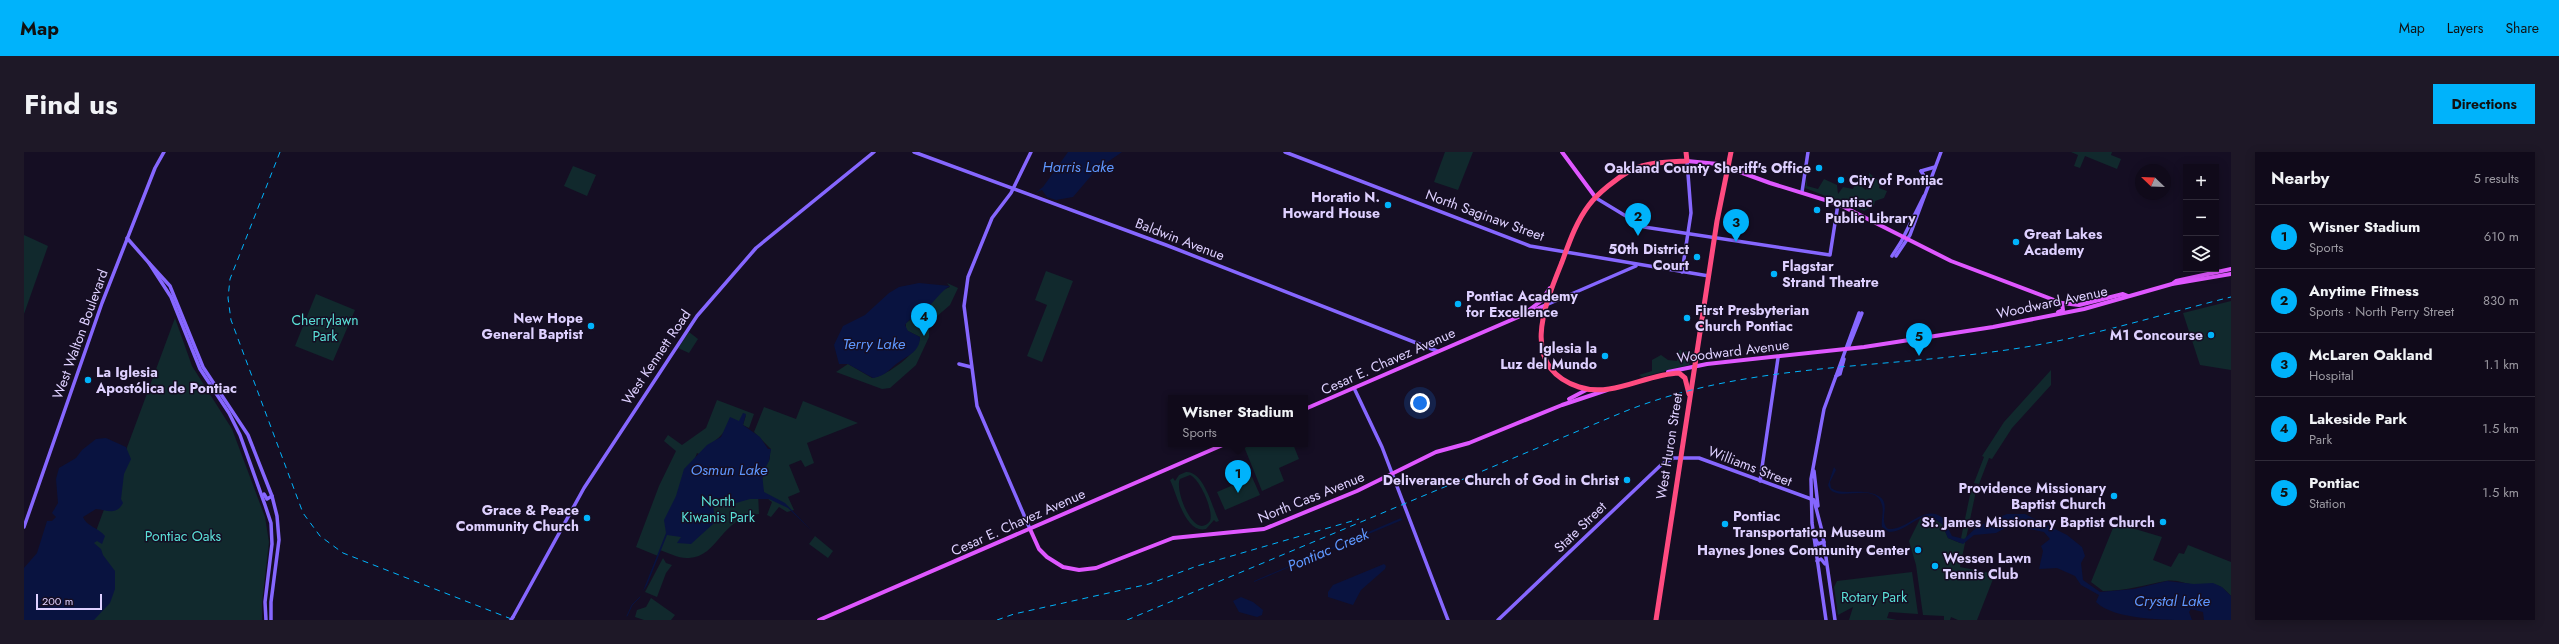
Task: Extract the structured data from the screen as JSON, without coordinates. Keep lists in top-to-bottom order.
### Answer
{
  "streets": {
    "highway": ["Woodward Avenue", "West Huron Street"],
    "main road": ["Cesar E. Chavez Avenue", "North Cass Avenue"],
    "street": [
      "North Saginaw Street",
      "Baldwin Avenue",
      "West Walton Boulevard",
      "West Kennett Road",
      "Williams Street",
      "State Street"
    ]
  },
  "crossings": [
    ["North Saginaw Street", "Woodward Avenue"],
    ["North Saginaw Street", "West Huron Street"],
    ["Baldwin Avenue", "Cesar E. Chavez Avenue"],
    ["Woodward Avenue", "Cesar E. Chavez Avenue"],
    ["Woodward Avenue", "West Huron Street"],
    ["Woodward Avenue", "North Cass Avenue"],
    ["Cesar E. Chavez Avenue", "North Cass Avenue"],
    ["West Huron Street", "Williams Street"],
    ["West Huron Street", "State Street"],
    ["Williams Street", "State Street"]
  ],
  "water": [
    "Harris Lake",
    "Terry Lake",
    "Osmun Lake",
    "Pontiac Creek",
    "Crystal Lake"
  ],
  "parks": [
    "Cherrylawn Park",
    "North Kiwanis Park",
    "Pontiac Oaks",
    "Rotary Park"
  ],
  "places": [
    "Oakland County Sheriff's Office",
    "City of Pontiac",
    "Horatio N. Howard House",
    "Pontiac Public Library",
    "Great Lakes Academy",
    "50th District Court",
    "Flagstar Strand Theatre",
    "Pontiac Academy for Excellence",
    "First Presbyterian Church Pontiac",
    "New Hope General Baptist",
    "M1 Concourse",
    "Iglesia la Luz del Mundo",
    "La Iglesia Apostólica de Pontiac",
    "Deliverance Church of God in Christ",
    "Providence Missionary Baptist Church",
    "Grace & Peace Community Church",
    "St. James Missionary Baptist Church",
    "Pontiac Transportation Museum",
    "Haynes Jones Community Center",
    "Wessen Lawn Tennis Club"
  ],
  "scale_bar": "200 m",
  "north": "top left",
  "page": {
    "header": "Map",
    "nav": ["Map", "Layers", "Share"],
    "title": "Find us",
    "buttons": "Directions",
    "heading": ["Nearby", "5 results"],
    "map_buttons": ["+", "−"],
    "pins": [
      "2",
      "3",
      "4",
      "5",
      "1"
    ],
    "list": [
      {
        "mark": "1",
        "name": "Wisner Stadium",
        "note": "Sports",
        "value": "610 m"
      },
      {
        "mark": "2",
        "name": "Anytime Fitness",
        "note": "Sports · North Perry Street",
        "value": "830 m"
      },
      {
        "mark": "3",
        "name": "McLaren Oakland",
        "note": "Hospital",
        "value": "1.1 km"
      },
      {
        "mark": "4",
        "name": "Lakeside Park",
        "note": "Park",
        "value": "1.5 km"
      },
      {
        "mark": "5",
        "name": "Pontiac",
        "note": "Station",
        "value": "1.5 km"
      }
    ],
    "popup": ["Wisner Stadium", "Sports"],
    "scale": "200 m"
  }
}
